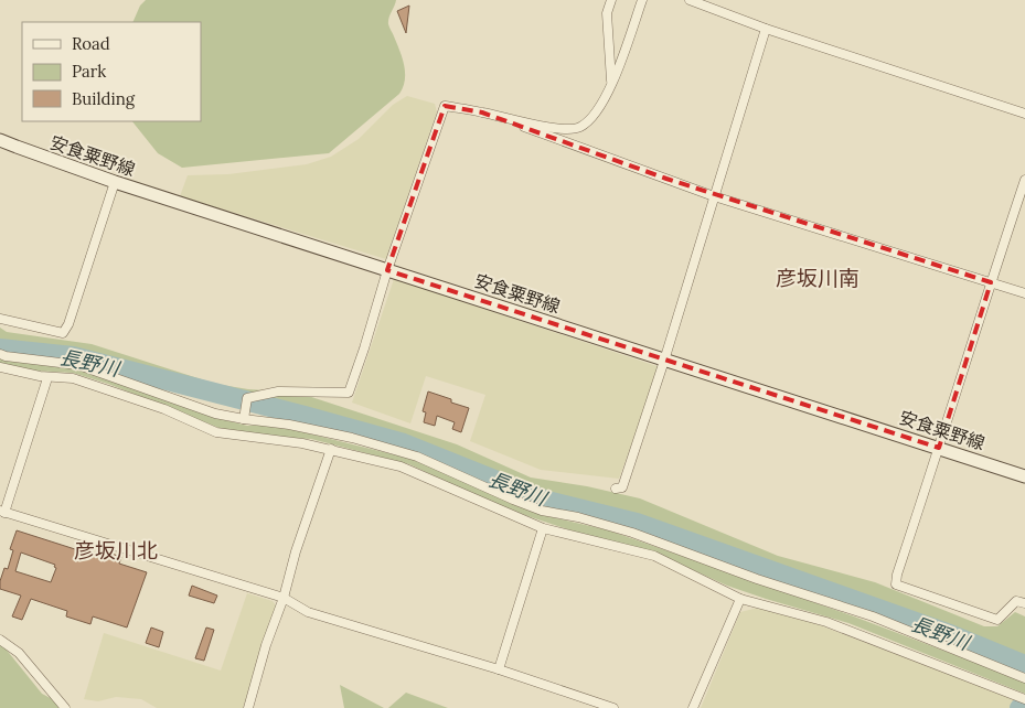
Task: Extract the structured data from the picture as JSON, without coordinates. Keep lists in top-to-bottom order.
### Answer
{
  "streets": {
    "main road": ["安食粟野線"]
  },
  "districts": ["彦坂川南", "彦坂川北"],
  "water": ["長野川"],
  "legend": ["Road", "Park", "Building"]
}
